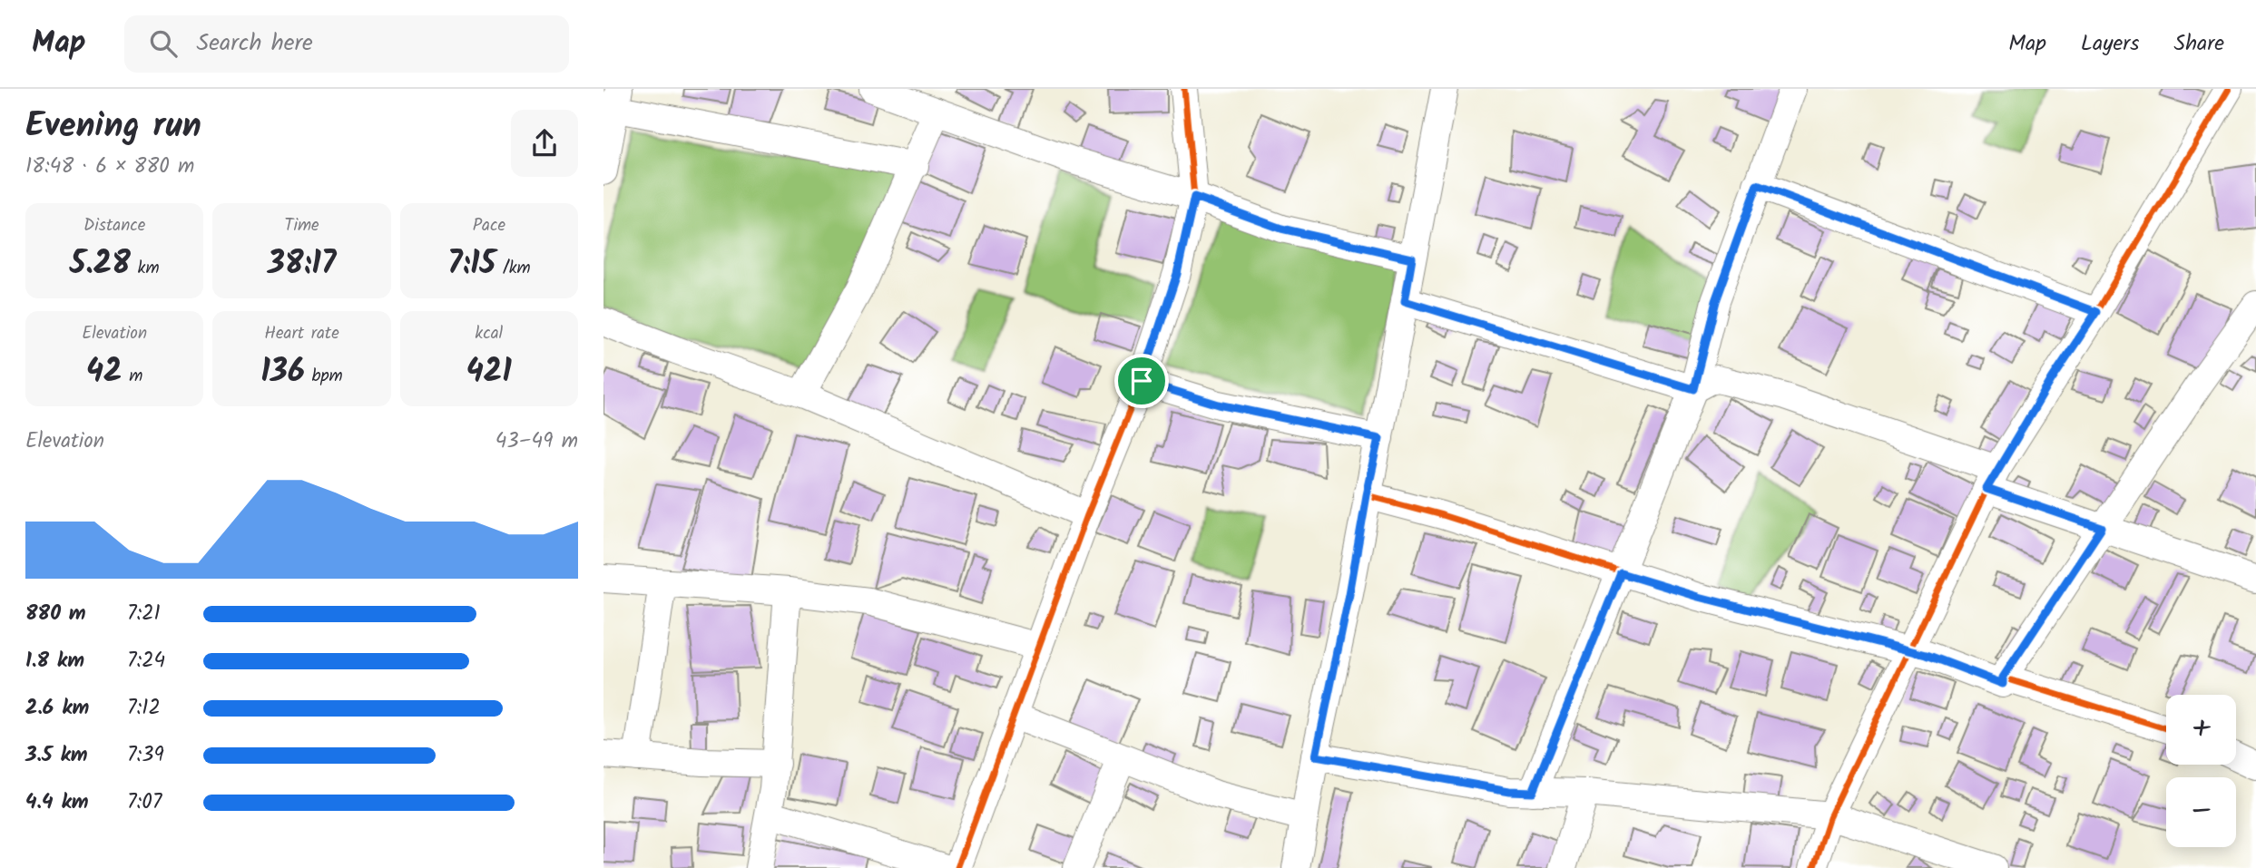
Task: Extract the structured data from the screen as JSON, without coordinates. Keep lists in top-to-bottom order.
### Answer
{
  "page": {
    "header": "Map",
    "search": "Search here",
    "nav": ["Map", "Layers", "Share"],
    "heading": ["Evening run", "18:48 · 6 × 880 m"],
    "stats": [
      ["Distance", "5.28 km"],
      ["Time", "38:17"],
      ["Pace", "7:15 /km"],
      ["Elevation", "42 m"],
      ["Heart rate", "136 bpm"],
      ["kcal", "421"]
    ],
    "chart": ["Elevation", "43–49 m"],
    "list": [
      {
        "name": "880 m",
        "note": "7:21"
      },
      {
        "name": "1.8 km",
        "note": "7:24"
      },
      {
        "name": "2.6 km",
        "note": "7:12"
      },
      {
        "name": "3.5 km",
        "note": "7:39"
      },
      {
        "name": "4.4 km",
        "note": "7:07"
      }
    ],
    "map_buttons": ["+", "−"]
  }
}
